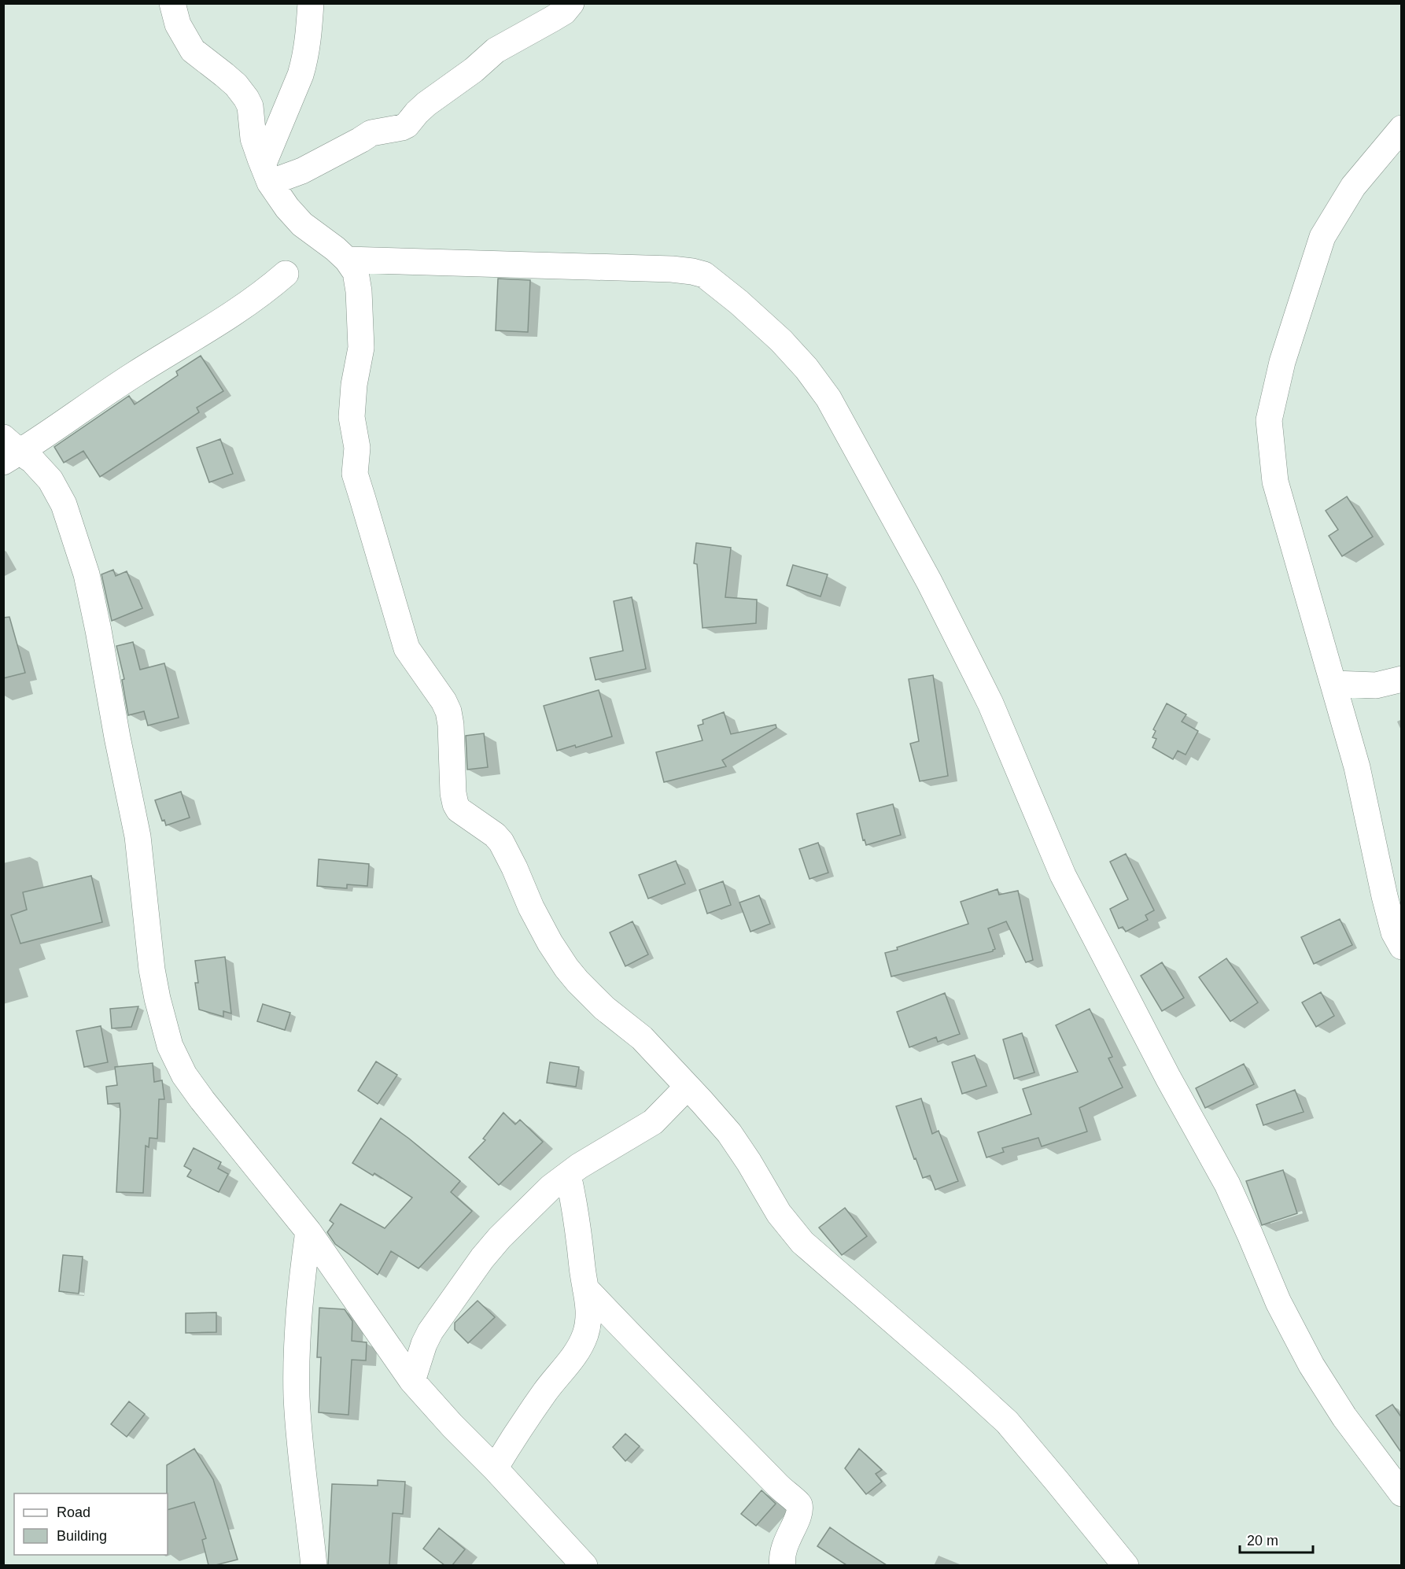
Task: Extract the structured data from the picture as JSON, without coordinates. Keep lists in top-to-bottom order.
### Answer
{
  "legend": ["Road", "Building"],
  "scale_bar": "20 m"
}
